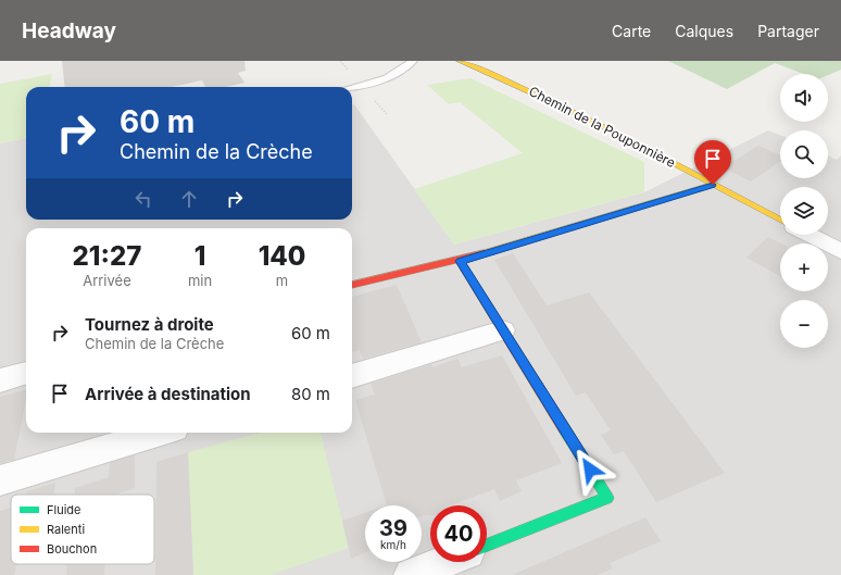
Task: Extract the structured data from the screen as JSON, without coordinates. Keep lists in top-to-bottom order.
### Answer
{
  "streets": {
    "street": ["Chemin de la Pouponnière"]
  },
  "legend": ["Fluide", "Ralenti", "Bouchon"],
  "page": {
    "header": "Headway",
    "nav": ["Carte", "Calques", "Partager"],
    "map_buttons": ["+", "−"],
    "turn": ["60 m", "Chemin de la Crèche"],
    "eta": [
      "21:27",
      "Arrivée",
      "1",
      "min",
      "140",
      "m"
    ],
    "list": [
      {
        "name": "Tournez à droite",
        "note": "Chemin de la Crèche",
        "value": "60 m"
      },
      {
        "name": "Arrivée à destination",
        "value": "80 m"
      }
    ],
    "speed": "39 km/h",
    "limit": "40"
  }
}
